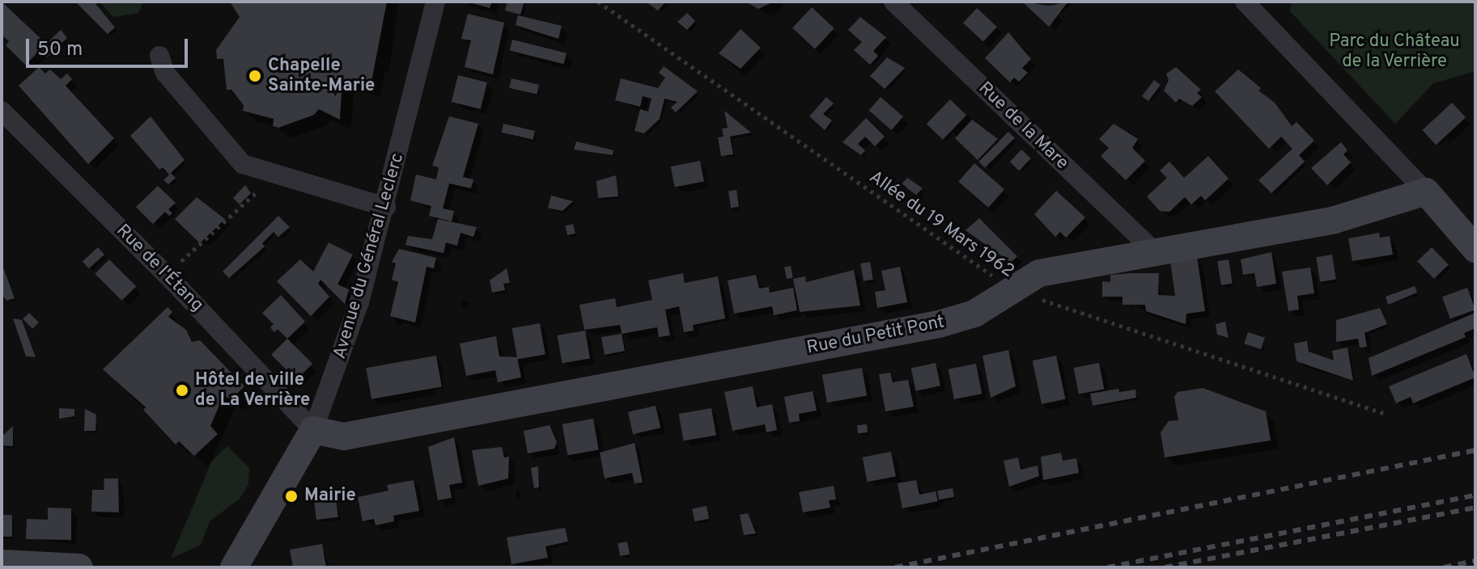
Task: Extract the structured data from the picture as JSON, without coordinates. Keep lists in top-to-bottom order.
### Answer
{
  "streets": {
    "street": [
      "Rue de la Mare",
      "Avenue du Général Leclerc",
      "Rue de l'Étang",
      "Rue du Petit Pont"
    ],
    "path": ["Allée du 19 Mars 1962"]
  },
  "crossings": [
    ["Rue de la Mare", "Rue du Petit Pont"],
    ["Allée du 19 Mars 1962", "Rue du Petit Pont"],
    ["Avenue du Général Leclerc", "Rue de l'Étang"],
    ["Avenue du Général Leclerc", "Rue du Petit Pont"],
    ["Rue de l'Étang", "Rue du Petit Pont"]
  ],
  "parks": ["Parc du Château de la Verrière"],
  "places": ["Chapelle Sainte-Marie", "Hôtel de ville de La Verrière", "Mairie"],
  "scale_bar": "50 m"
}
